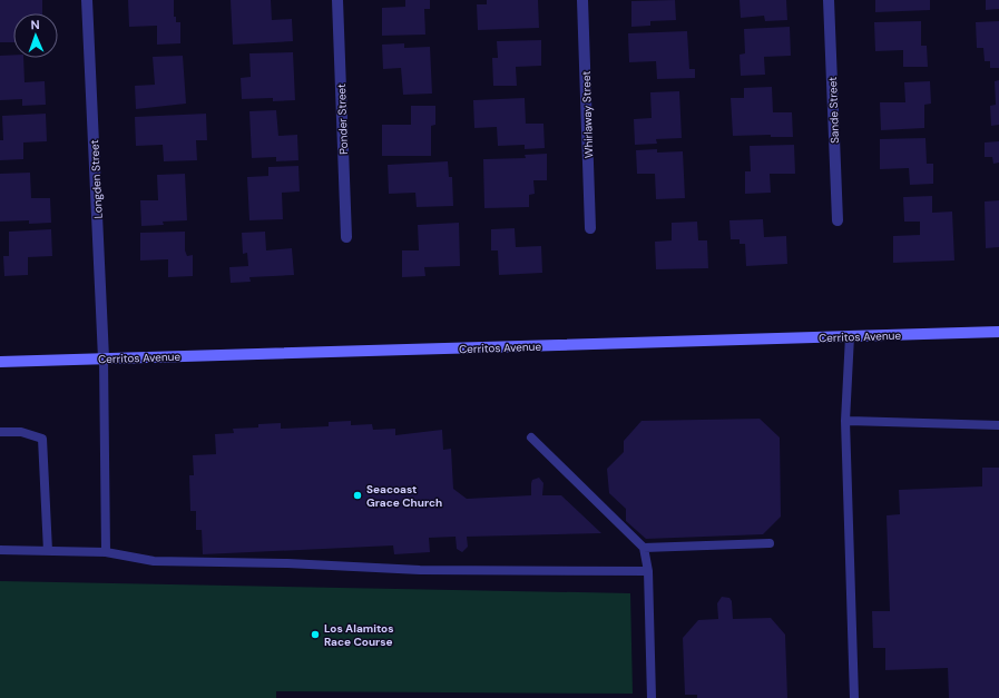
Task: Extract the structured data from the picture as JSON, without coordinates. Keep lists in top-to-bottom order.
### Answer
{
  "streets": {
    "main road": ["Cerritos Avenue"],
    "street": [
      "Sande Street",
      "Whirlaway Street",
      "Ponder Street",
      "Longden Street"
    ]
  },
  "crossings": [
    ["Longden Street", "Cerritos Avenue"]
  ],
  "places": ["Seacoast Grace Church", "Los Alamitos Race Course"],
  "north": "top"
}
